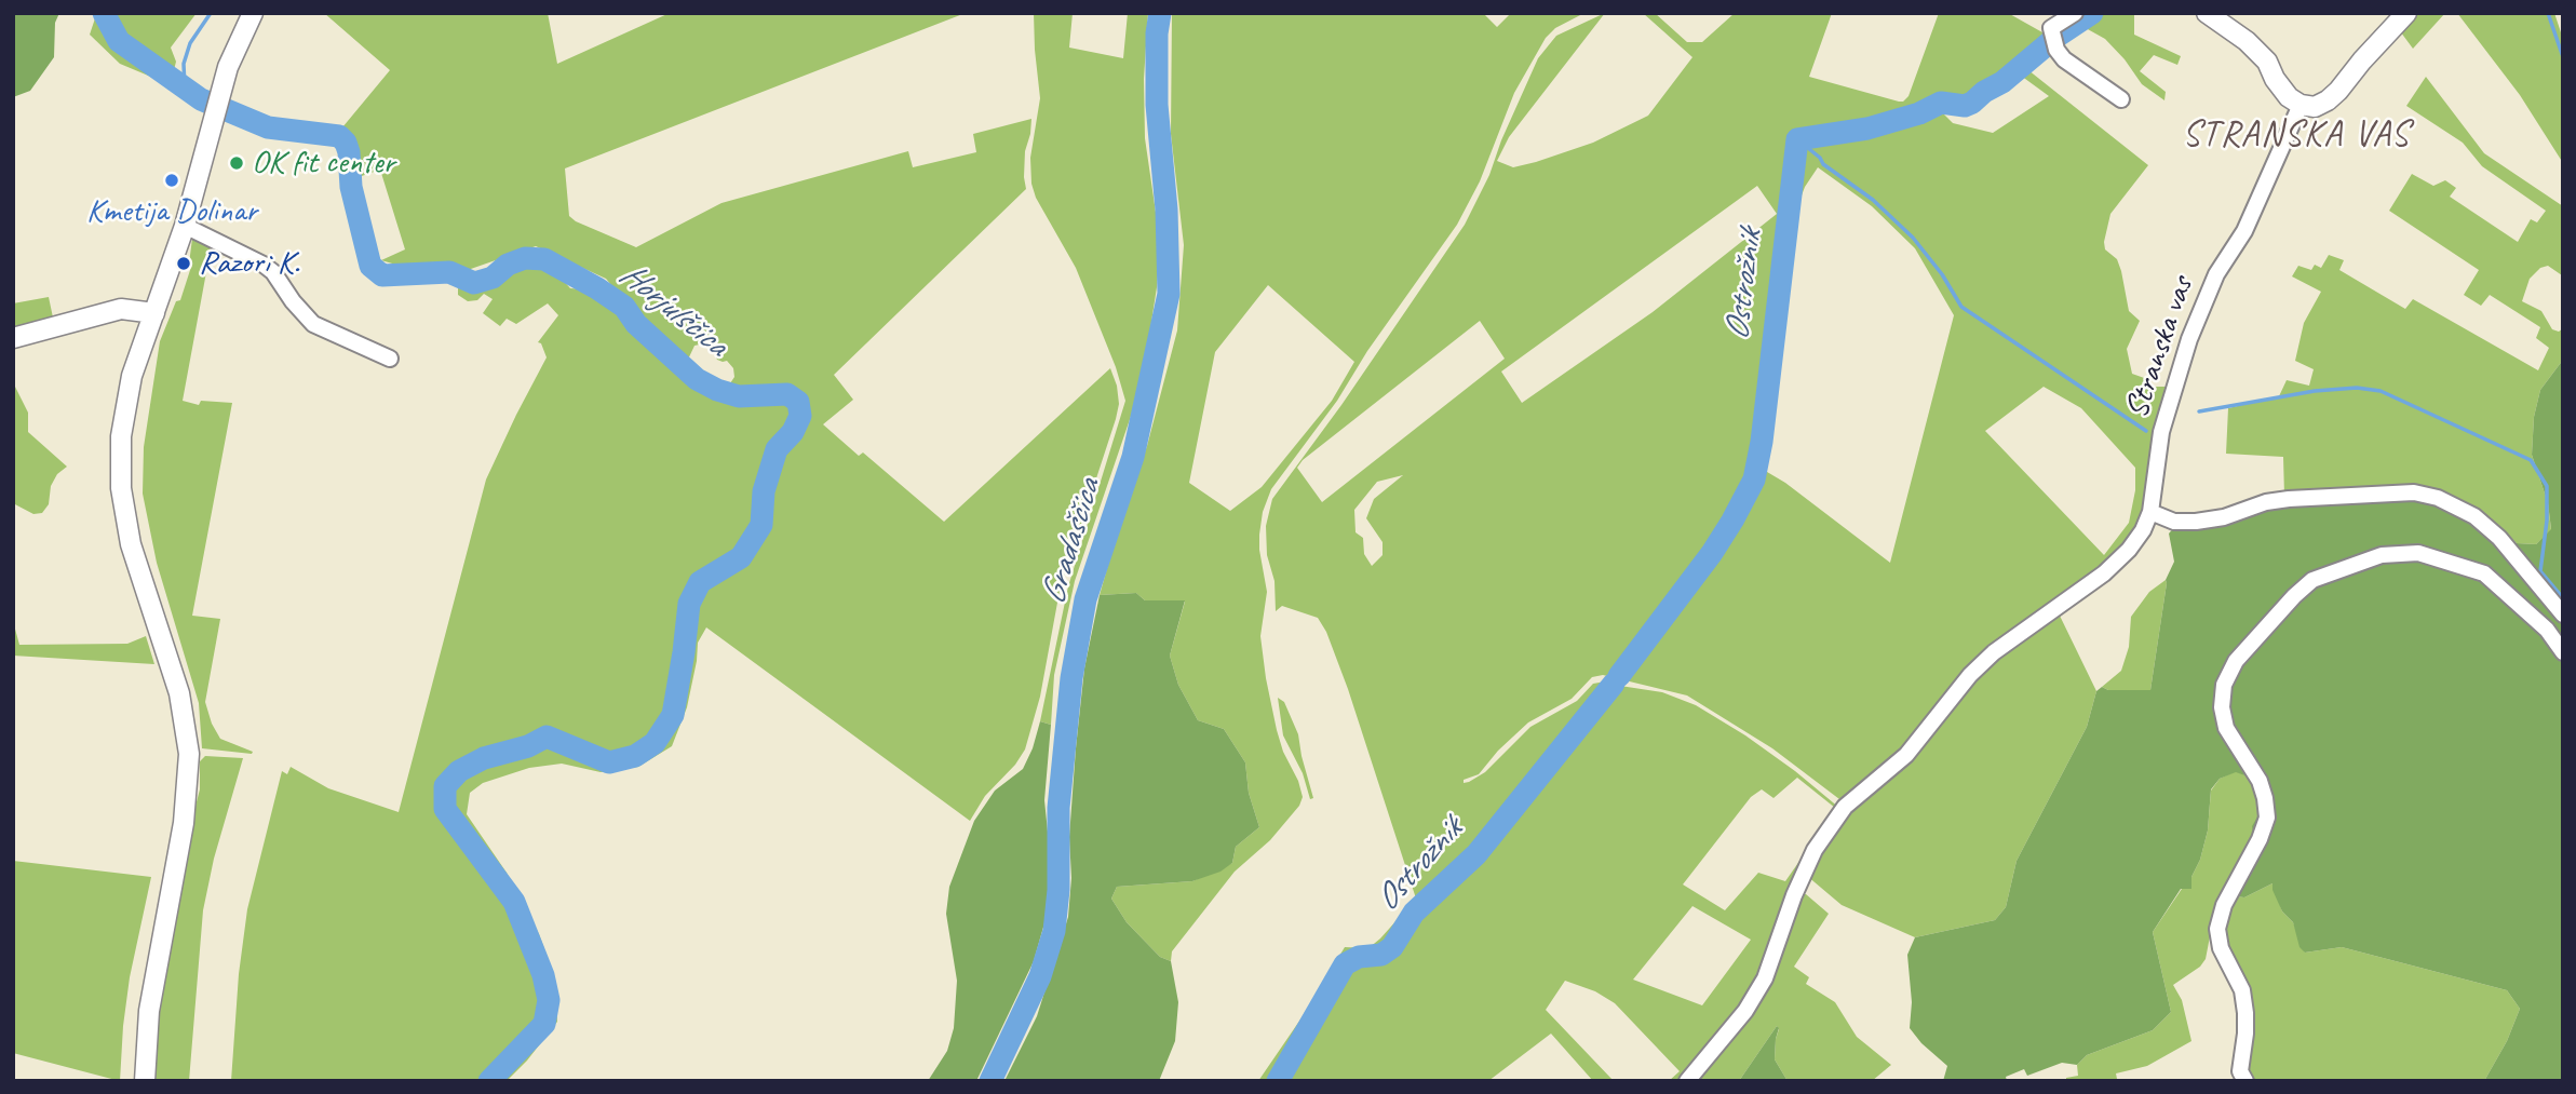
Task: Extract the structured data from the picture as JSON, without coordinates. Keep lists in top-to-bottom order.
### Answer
{
  "streets": {
    "street": ["Stranska vas"]
  },
  "districts": ["STRANSKA VAS"],
  "water": ["Ostrožnik", "Horjulščica", "Gradaščica"],
  "places": ["OK fit center", "Kmetija Dolinar", "Razori K."]
}
